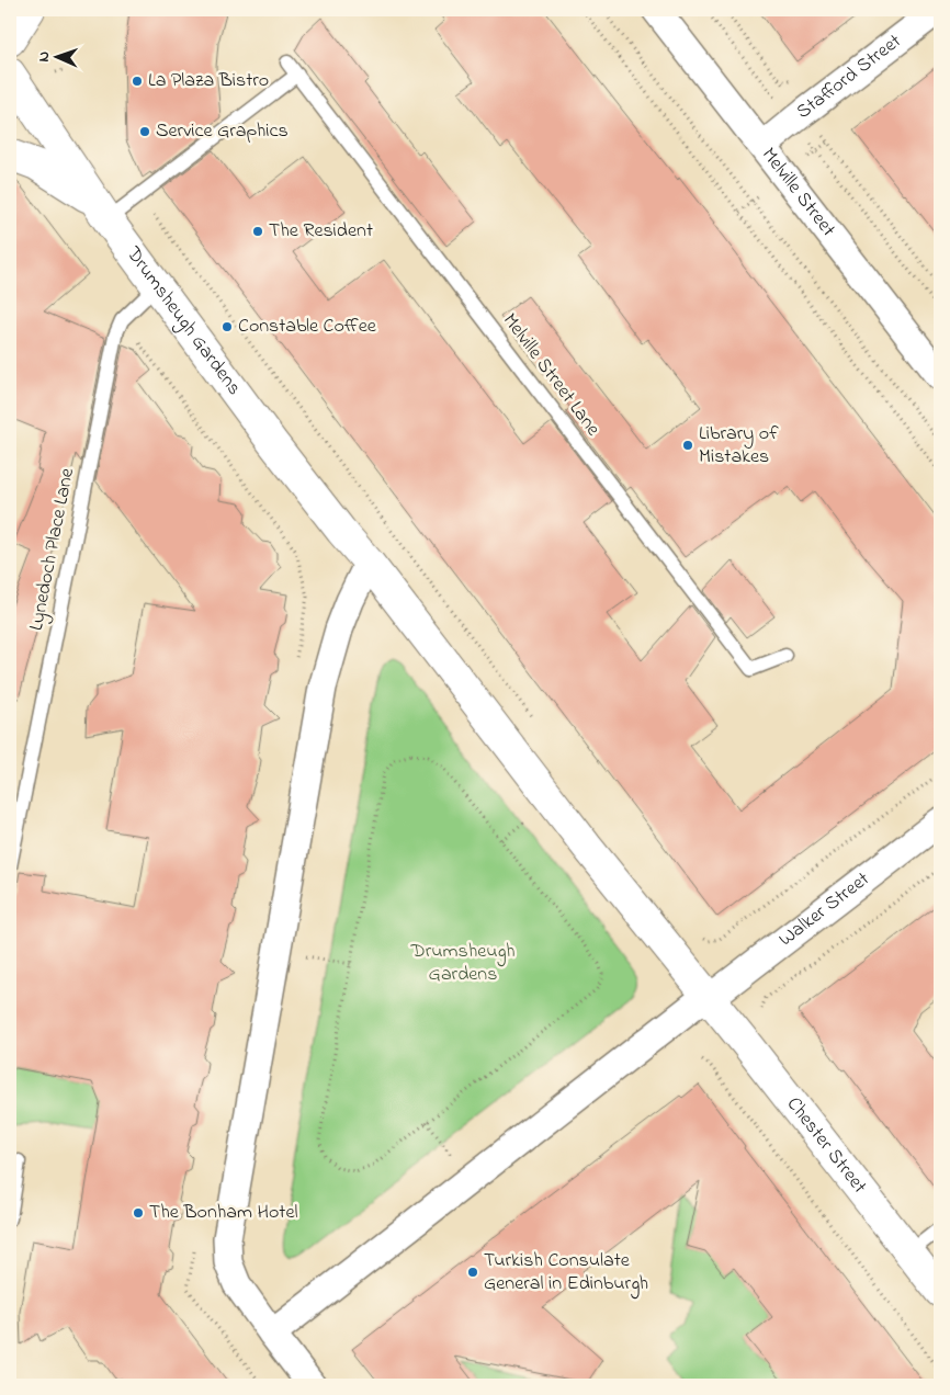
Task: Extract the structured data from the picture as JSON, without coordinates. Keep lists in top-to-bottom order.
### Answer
{
  "streets": {
    "street": [
      "Stafford Street",
      "Melville Street",
      "Drumsheugh Gardens",
      "Walker Street",
      "Chester Street"
    ],
    "lane": ["Melville Street Lane", "Lynedoch Place Lane"]
  },
  "crossings": [
    ["Stafford Street", "Melville Street"],
    ["Drumsheugh Gardens", "Lynedoch Place Lane"],
    ["Drumsheugh Gardens", "Walker Street"],
    ["Drumsheugh Gardens", "Chester Street"],
    ["Walker Street", "Chester Street"]
  ],
  "parks": ["Drumsheugh Gardens"],
  "places": [
    "La Plaza Bistro",
    "Service Graphics",
    "The Resident",
    "Constable Coffee",
    "Library of Mistakes",
    "The Bonham Hotel",
    "Turkish Consulate General in Edinburgh"
  ],
  "north": "left"
}
